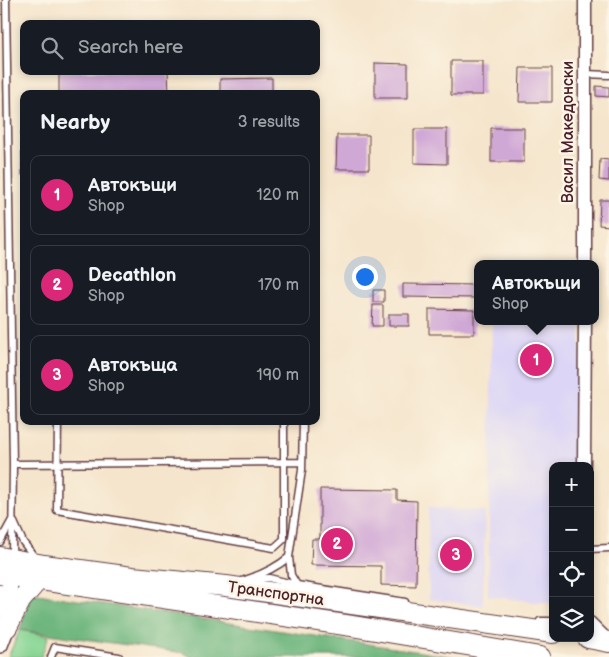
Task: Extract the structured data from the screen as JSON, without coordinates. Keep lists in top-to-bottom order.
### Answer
{
  "streets": {
    "main road": ["Транспортна"],
    "street": ["Васил Македонски"]
  },
  "page": {
    "search": "Search here",
    "heading": ["Nearby", "3 results"],
    "list": [
      {
        "mark": "1",
        "name": "Автокъщи",
        "note": "Shop",
        "value": "120 m"
      },
      {
        "mark": "2",
        "name": "Decathlon",
        "note": "Shop",
        "value": "170 m"
      },
      {
        "mark": "3",
        "name": "Автокъща",
        "note": "Shop",
        "value": "190 m"
      }
    ],
    "popup": ["Автокъщи", "Shop"],
    "pins": ["1", "2", "3"],
    "map_buttons": ["+", "−"]
  }
}
